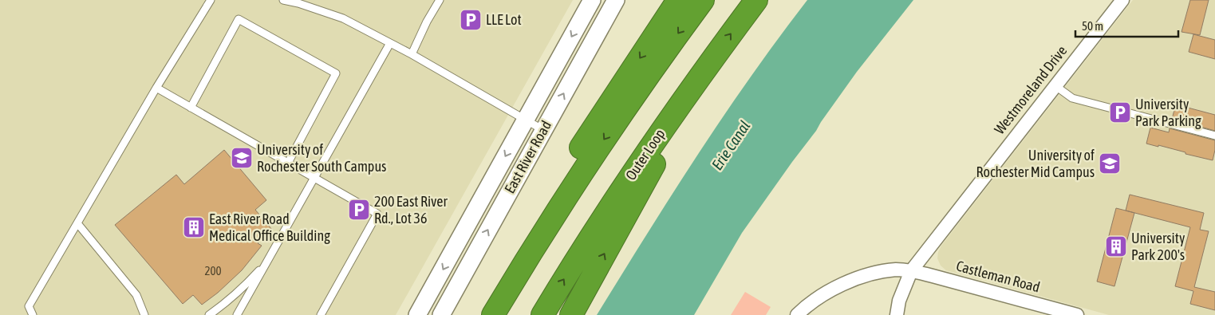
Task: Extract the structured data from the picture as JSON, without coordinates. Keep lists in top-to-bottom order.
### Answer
{
  "streets": {
    "highway": ["Outer Loop"],
    "street": ["Westmoreland Drive", "East River Road", "Castleman Road"]
  },
  "crossings": [
    ["Westmoreland Drive", "Castleman Road"]
  ],
  "water": ["Erie Canal"],
  "places": {
    "parking": ["LLE Lot", "University Park Parking", "200 East River Rd., Lot 36"],
    "school or university": ["University of Rochester South Campus", "University of Rochester Mid Campus"],
    "building": ["East River Road Medical Office Building", "University Park 200's"]
  },
  "house_numbers": ["200"],
  "scale_bar": "50 m"
}
